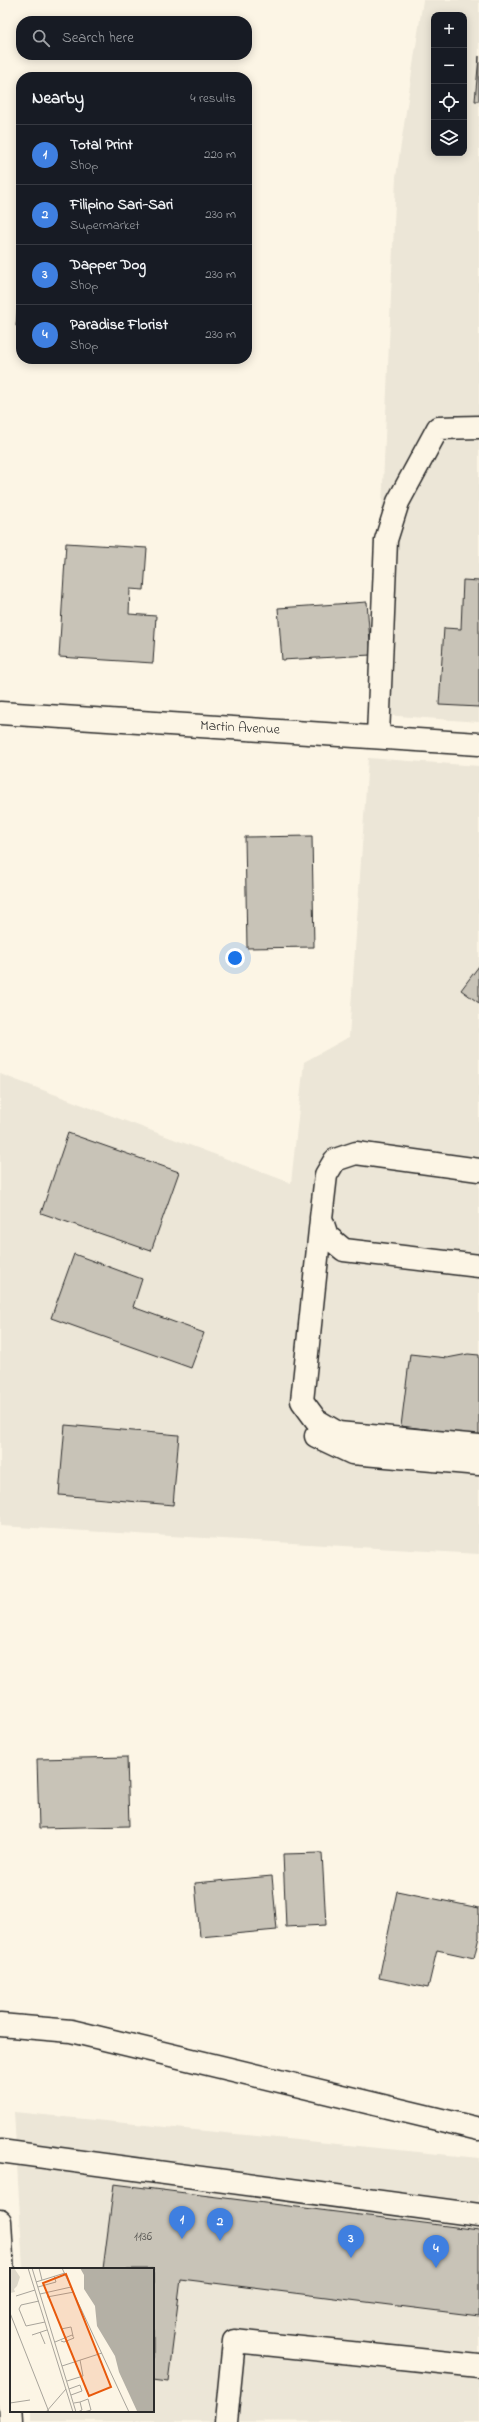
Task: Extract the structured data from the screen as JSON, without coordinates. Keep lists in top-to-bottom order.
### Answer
{
  "streets": {
    "street": ["Martin Avenue"]
  },
  "house_numbers": ["1136"],
  "page": {
    "map_buttons": ["+", "−"],
    "search": "Search here",
    "heading": ["Nearby", "4 results"],
    "list": [
      {
        "mark": "1",
        "name": "Total Print",
        "note": "Shop",
        "value": "220 m"
      },
      {
        "mark": "2",
        "name": "Filipino Sari-Sari",
        "note": "Supermarket",
        "value": "230 m"
      },
      {
        "mark": "3",
        "name": "Dapper Dog",
        "note": "Shop",
        "value": "230 m"
      },
      {
        "mark": "4",
        "name": "Paradise Florist",
        "note": "Shop",
        "value": "230 m"
      }
    ],
    "pins": [
      "1",
      "2",
      "3",
      "4"
    ]
  }
}
